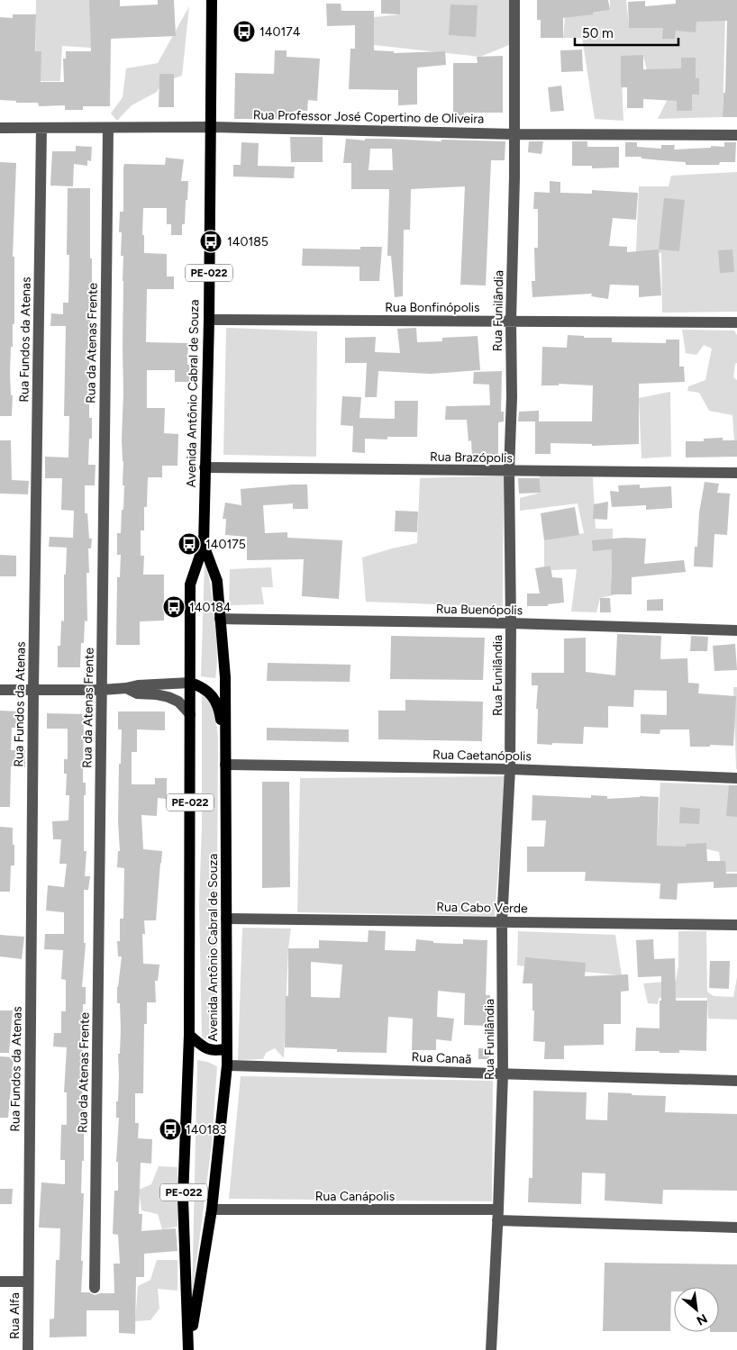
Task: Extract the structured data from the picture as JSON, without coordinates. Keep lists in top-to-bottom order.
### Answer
{
  "streets": {
    "main road": ["PE-022", "Avenida Antônio Cabral de Souza"],
    "street": [
      "Rua Professor José Copertino de Oliveira",
      "Rua Bonfinópolis",
      "Rua Funilândia",
      "Rua Fundos da Atenas",
      "Rua da Atenas Frente",
      "Rua Brazópolis",
      "Rua Buenópolis",
      "Rua Caetanópolis",
      "Rua Cabo Verde",
      "Rua Canaã",
      "Rua Canápolis",
      "Rua Alfa"
    ]
  },
  "crossings": [
    ["Rua Professor José Copertino de Oliveira", "Rua Funilândia"],
    ["Rua Professor José Copertino de Oliveira", "Rua Fundos da Atenas"],
    ["Rua Professor José Copertino de Oliveira", "Rua da Atenas Frente"],
    ["Rua Professor José Copertino de Oliveira", "Avenida Antônio Cabral de Souza"],
    ["Rua Bonfinópolis", "Rua Funilândia"],
    ["Rua Bonfinópolis", "Avenida Antônio Cabral de Souza"],
    ["Rua Funilândia", "Rua Brazópolis"],
    ["Rua Funilândia", "Rua Buenópolis"],
    ["Rua Funilândia", "Rua Caetanópolis"],
    ["Rua Funilândia", "Rua Cabo Verde"],
    ["Rua Funilândia", "Rua Canaã"],
    ["Rua Funilândia", "Rua Canápolis"],
    ["Rua Fundos da Atenas", "Rua Alfa"],
    ["Avenida Antônio Cabral de Souza", "Rua Brazópolis"],
    ["Avenida Antônio Cabral de Souza", "Rua Buenópolis"],
    ["Avenida Antônio Cabral de Souza", "Rua Caetanópolis"],
    ["Avenida Antônio Cabral de Souza", "Rua Cabo Verde"],
    ["Avenida Antônio Cabral de Souza", "Rua Canaã"],
    ["Avenida Antônio Cabral de Souza", "Rua Canápolis"]
  ],
  "places": {
    "bus stop": [
      "140174",
      "140185",
      "140175",
      "140184",
      "140183"
    ]
  },
  "scale_bar": "50 m",
  "north": "bottom right"
}
